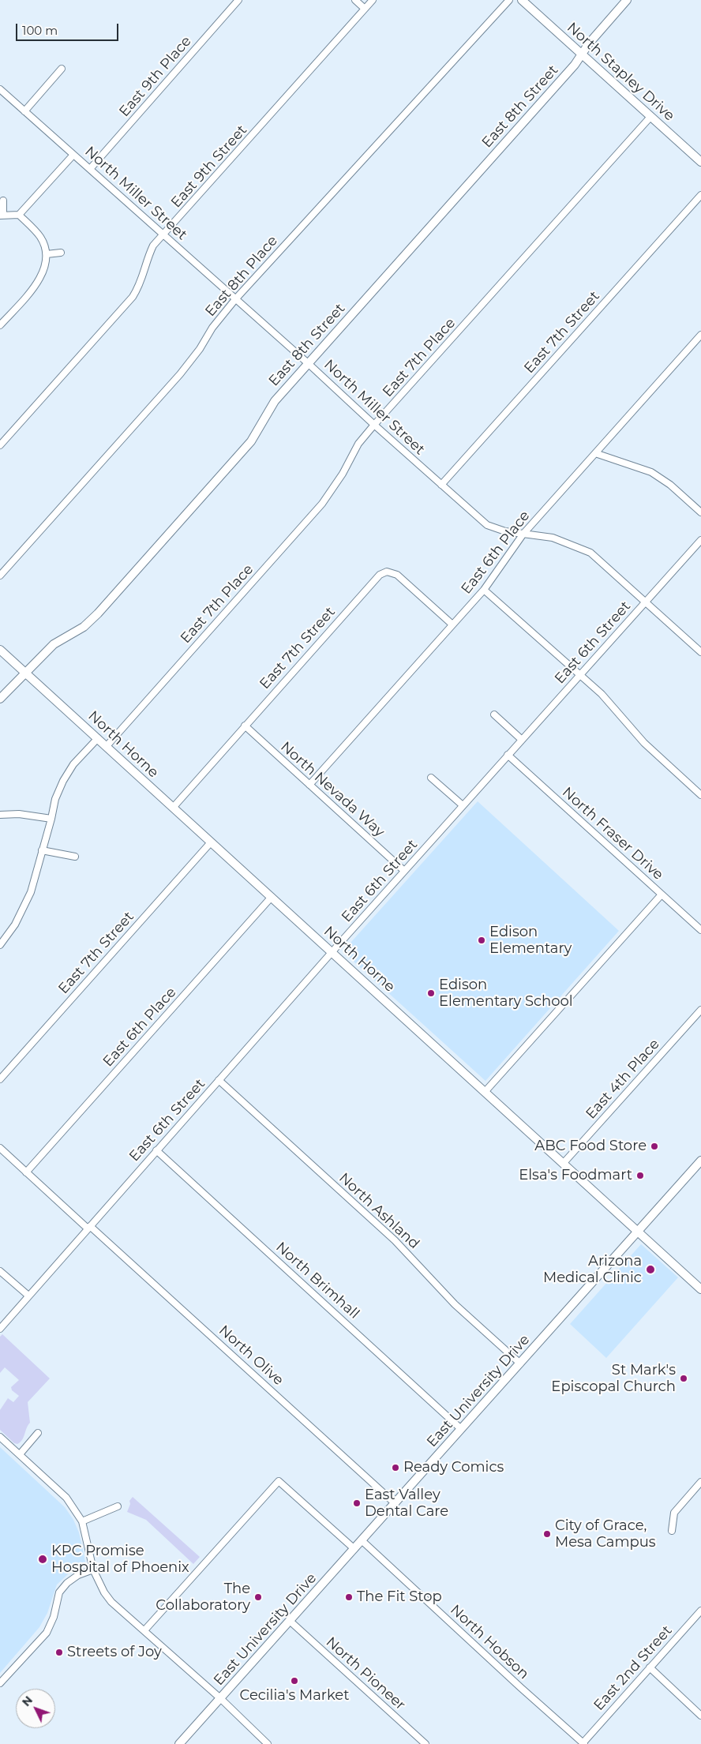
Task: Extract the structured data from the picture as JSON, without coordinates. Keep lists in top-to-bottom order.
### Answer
{
  "streets": {
    "street": [
      "North Stapley Drive",
      "East 9th Place",
      "East 8th Street",
      "East 9th Street",
      "North Miller Street",
      "East 8th Place",
      "East 7th Street",
      "East 7th Place",
      "East 6th Place",
      "East 6th Street",
      "North Horne",
      "North Nevada Way",
      "North Fraser Drive",
      "East 4th Place",
      "North Ashland",
      "North Brimhall",
      "North Olive",
      "East University Drive",
      "North Hobson",
      "East 2nd Street",
      "North Pioneer"
    ]
  },
  "crossings": [
    ["North Stapley Drive", "East 8th Street"],
    ["North Stapley Drive", "East 7th Place"],
    ["East 9th Place", "North Miller Street"],
    ["East 8th Street", "North Miller Street"],
    ["East 8th Street", "North Horne"],
    ["East 9th Street", "North Miller Street"],
    ["North Miller Street", "East 8th Place"],
    ["North Miller Street", "East 7th Street"],
    ["North Miller Street", "East 7th Place"],
    ["North Miller Street", "East 6th Place"],
    ["North Miller Street", "East 6th Street"],
    ["East 7th Street", "East 6th Place"],
    ["East 7th Street", "North Horne"],
    ["East 7th Street", "North Nevada Way"],
    ["East 7th Place", "North Horne"],
    ["East 6th Place", "North Horne"],
    ["East 6th Place", "North Nevada Way"],
    ["East 6th Place", "North Olive"],
    ["East 6th Street", "North Horne"],
    ["East 6th Street", "North Nevada Way"],
    ["East 6th Street", "North Fraser Drive"],
    ["East 6th Street", "North Ashland"],
    ["East 6th Street", "North Brimhall"],
    ["East 6th Street", "North Olive"],
    ["North Horne", "East 4th Place"],
    ["North Horne", "East University Drive"],
    ["North Ashland", "East University Drive"],
    ["North Brimhall", "East University Drive"],
    ["North Olive", "East University Drive"],
    ["East University Drive", "North Hobson"],
    ["East University Drive", "North Pioneer"],
    ["North Hobson", "East 2nd Street"]
  ],
  "places": [
    "Edison Elementary",
    "Edison Elementary School",
    "ABC Food Store",
    "Elsa's Foodmart",
    "Arizona Medical Clinic",
    "St Mark's Episcopal Church",
    "Ready Comics",
    "East Valley Dental Care",
    "City of Grace, Mesa Campus",
    "KPC Promise Hospital of Phoenix",
    "The Collaboratory",
    "The Fit Stop",
    "Streets of Joy",
    "Cecilia's Market"
  ],
  "scale_bar": "100 m",
  "north": "top left"
}
